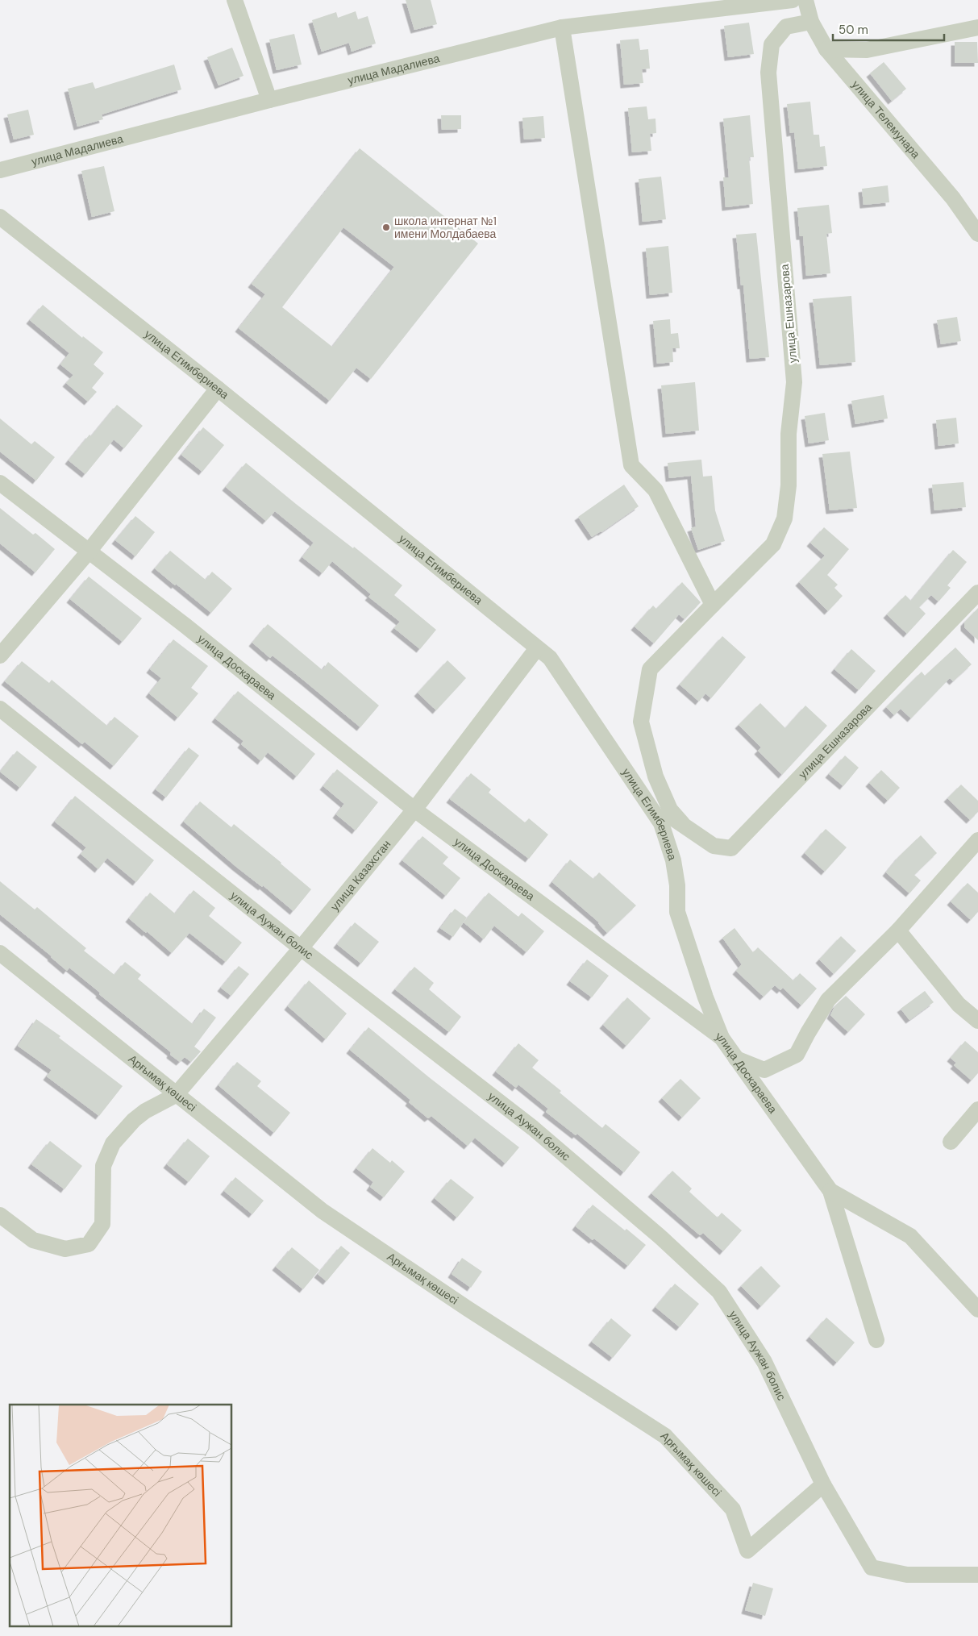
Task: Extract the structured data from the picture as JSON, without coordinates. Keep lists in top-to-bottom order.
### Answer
{
  "streets": {
    "street": [
      "улица Мадалиева",
      "улица Телемунара",
      "улица Ешназарова",
      "улица Егимбериева",
      "улица Доскараева",
      "улица Казахстан",
      "улица Аужан болис",
      "Арғымақ көшесі"
    ]
  },
  "crossings": [
    ["улица Телемунара", "улица Ешназарова"],
    ["улица Ешназарова", "улица Егимбериева"],
    ["улица Егимбериева", "улица Доскараева"],
    ["улица Егимбериева", "улица Казахстан"],
    ["улица Доскараева", "улица Казахстан"],
    ["улица Казахстан", "улица Аужан болис"],
    ["улица Казахстан", "Арғымақ көшесі"],
    ["улица Аужан болис", "Арғымақ көшесі"]
  ],
  "places": ["школа интернат №1 имени Молдабаева"],
  "scale_bar": "50 m"
}
